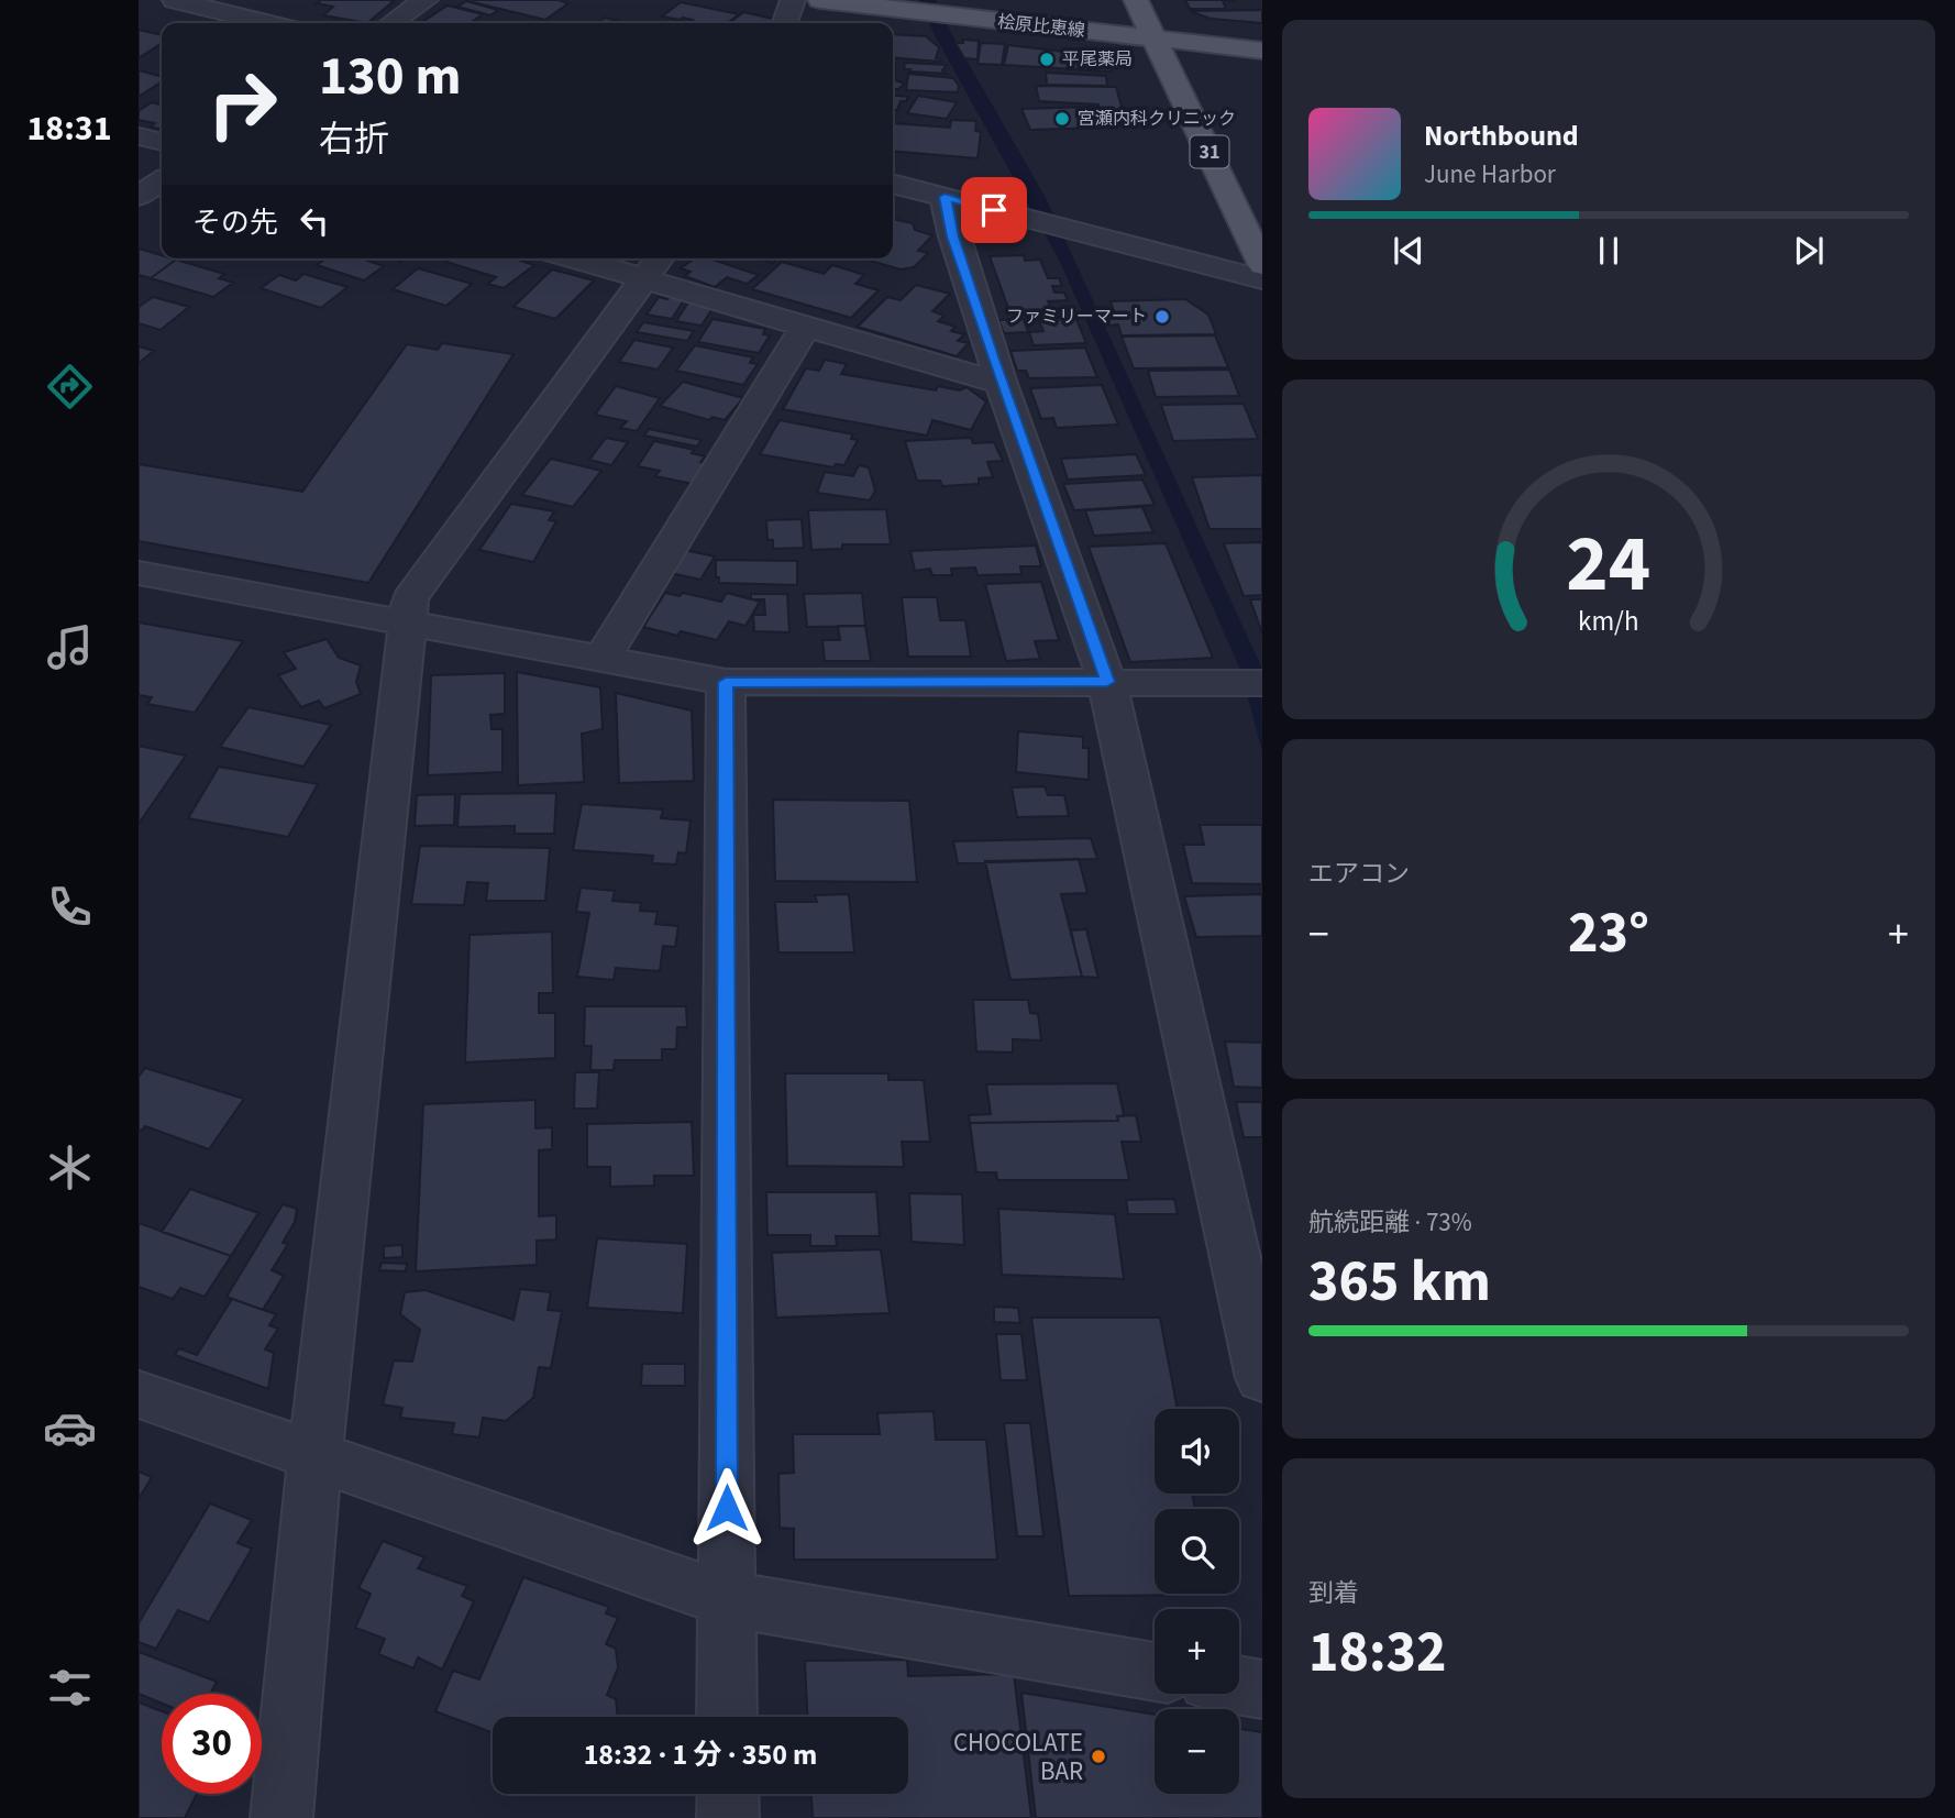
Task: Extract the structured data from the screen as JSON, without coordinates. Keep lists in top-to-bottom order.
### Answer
{
  "streets": {
    "main road": ["桧原比恵線", "31"]
  },
  "crossings": [
    ["桧原比恵線", "31"]
  ],
  "places": [
    "平尾薬局",
    "宮瀬内科クリニック",
    "ファミリーマート",
    "CHOCOLATE BAR"
  ],
  "page": {
    "tabs": "18:31",
    "turn": ["130 m", "右折"],
    "song": ["Northbound", "June Harbor"],
    "then": "その先",
    "tile": [
      "エアコン",
      ["航続距離 · 73%", "365 km"],
      ["到着", "18:32"]
    ],
    "heat": ["−", "23°", "+"],
    "map_buttons": ["+", "−"],
    "limit": "30",
    "trip": "18:32 · 1 分 · 350 m",
    "gauge": ["24", "km/h"]
  }
}
